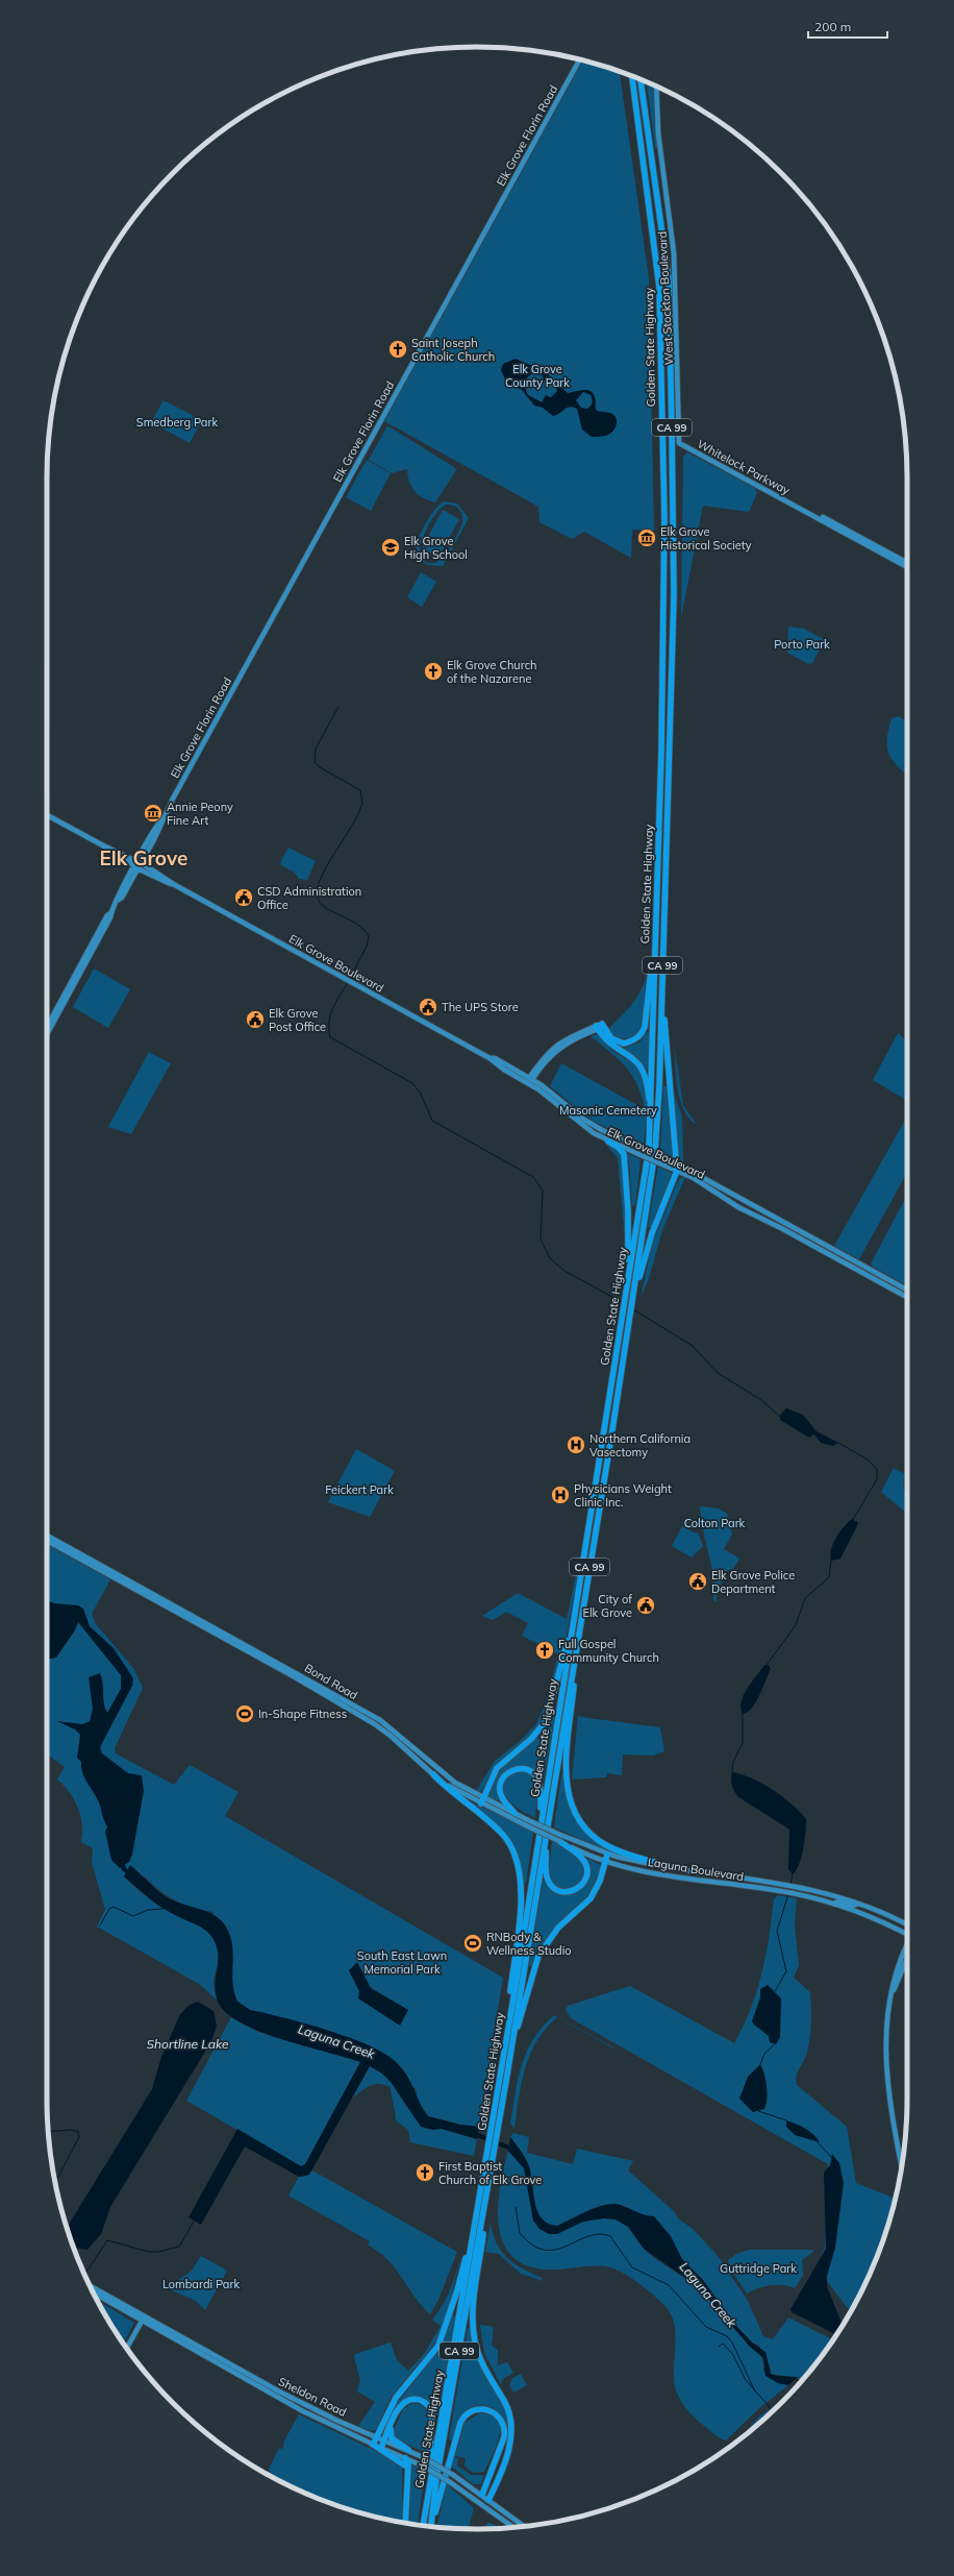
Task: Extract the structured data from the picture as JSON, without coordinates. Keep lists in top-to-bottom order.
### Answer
{
  "streets": {
    "highway": ["Golden State Highway", "CA 99"],
    "main road": [
      "Elk Grove Florin Road",
      "West Stockton Boulevard",
      "Whitelock Parkway",
      "Elk Grove Boulevard",
      "Bond Road",
      "Laguna Boulevard",
      "Sheldon Road"
    ]
  },
  "crossings": [
    ["Elk Grove Florin Road", "Elk Grove Boulevard"],
    ["West Stockton Boulevard", "Whitelock Parkway"],
    ["Bond Road", "Laguna Boulevard"]
  ],
  "districts": ["Elk Grove"],
  "water": ["Laguna Creek", "Shortline Lake"],
  "parks": [
    "Elk Grove County Park",
    "Smedberg Park",
    "Porto Park",
    "Masonic Cemetery",
    "Feickert Park",
    "Colton Park",
    "South East Lawn Memorial Park",
    "Guttridge Park",
    "Lombardi Park"
  ],
  "places": {
    "church": [
      "Saint Joseph Catholic Church",
      "Elk Grove Church of the Nazarene",
      "Full Gospel Community Church",
      "First Baptist Church of Elk Grove"
    ],
    "museum": ["Elk Grove Historical Society", "Annie Peony Fine Art"],
    "school or university": ["Elk Grove High School"],
    "public building": [
      "CSD Administration Office",
      "The UPS Store",
      "Elk Grove Post Office",
      "Elk Grove Police Department",
      "City of Elk Grove"
    ],
    "hospital": ["Northern California Vasectomy", "Physicians Weight Clinic Inc."],
    "sports": ["In-Shape Fitness", "RNBody & Wellness Studio"]
  },
  "scale_bar": "200 m"
}
